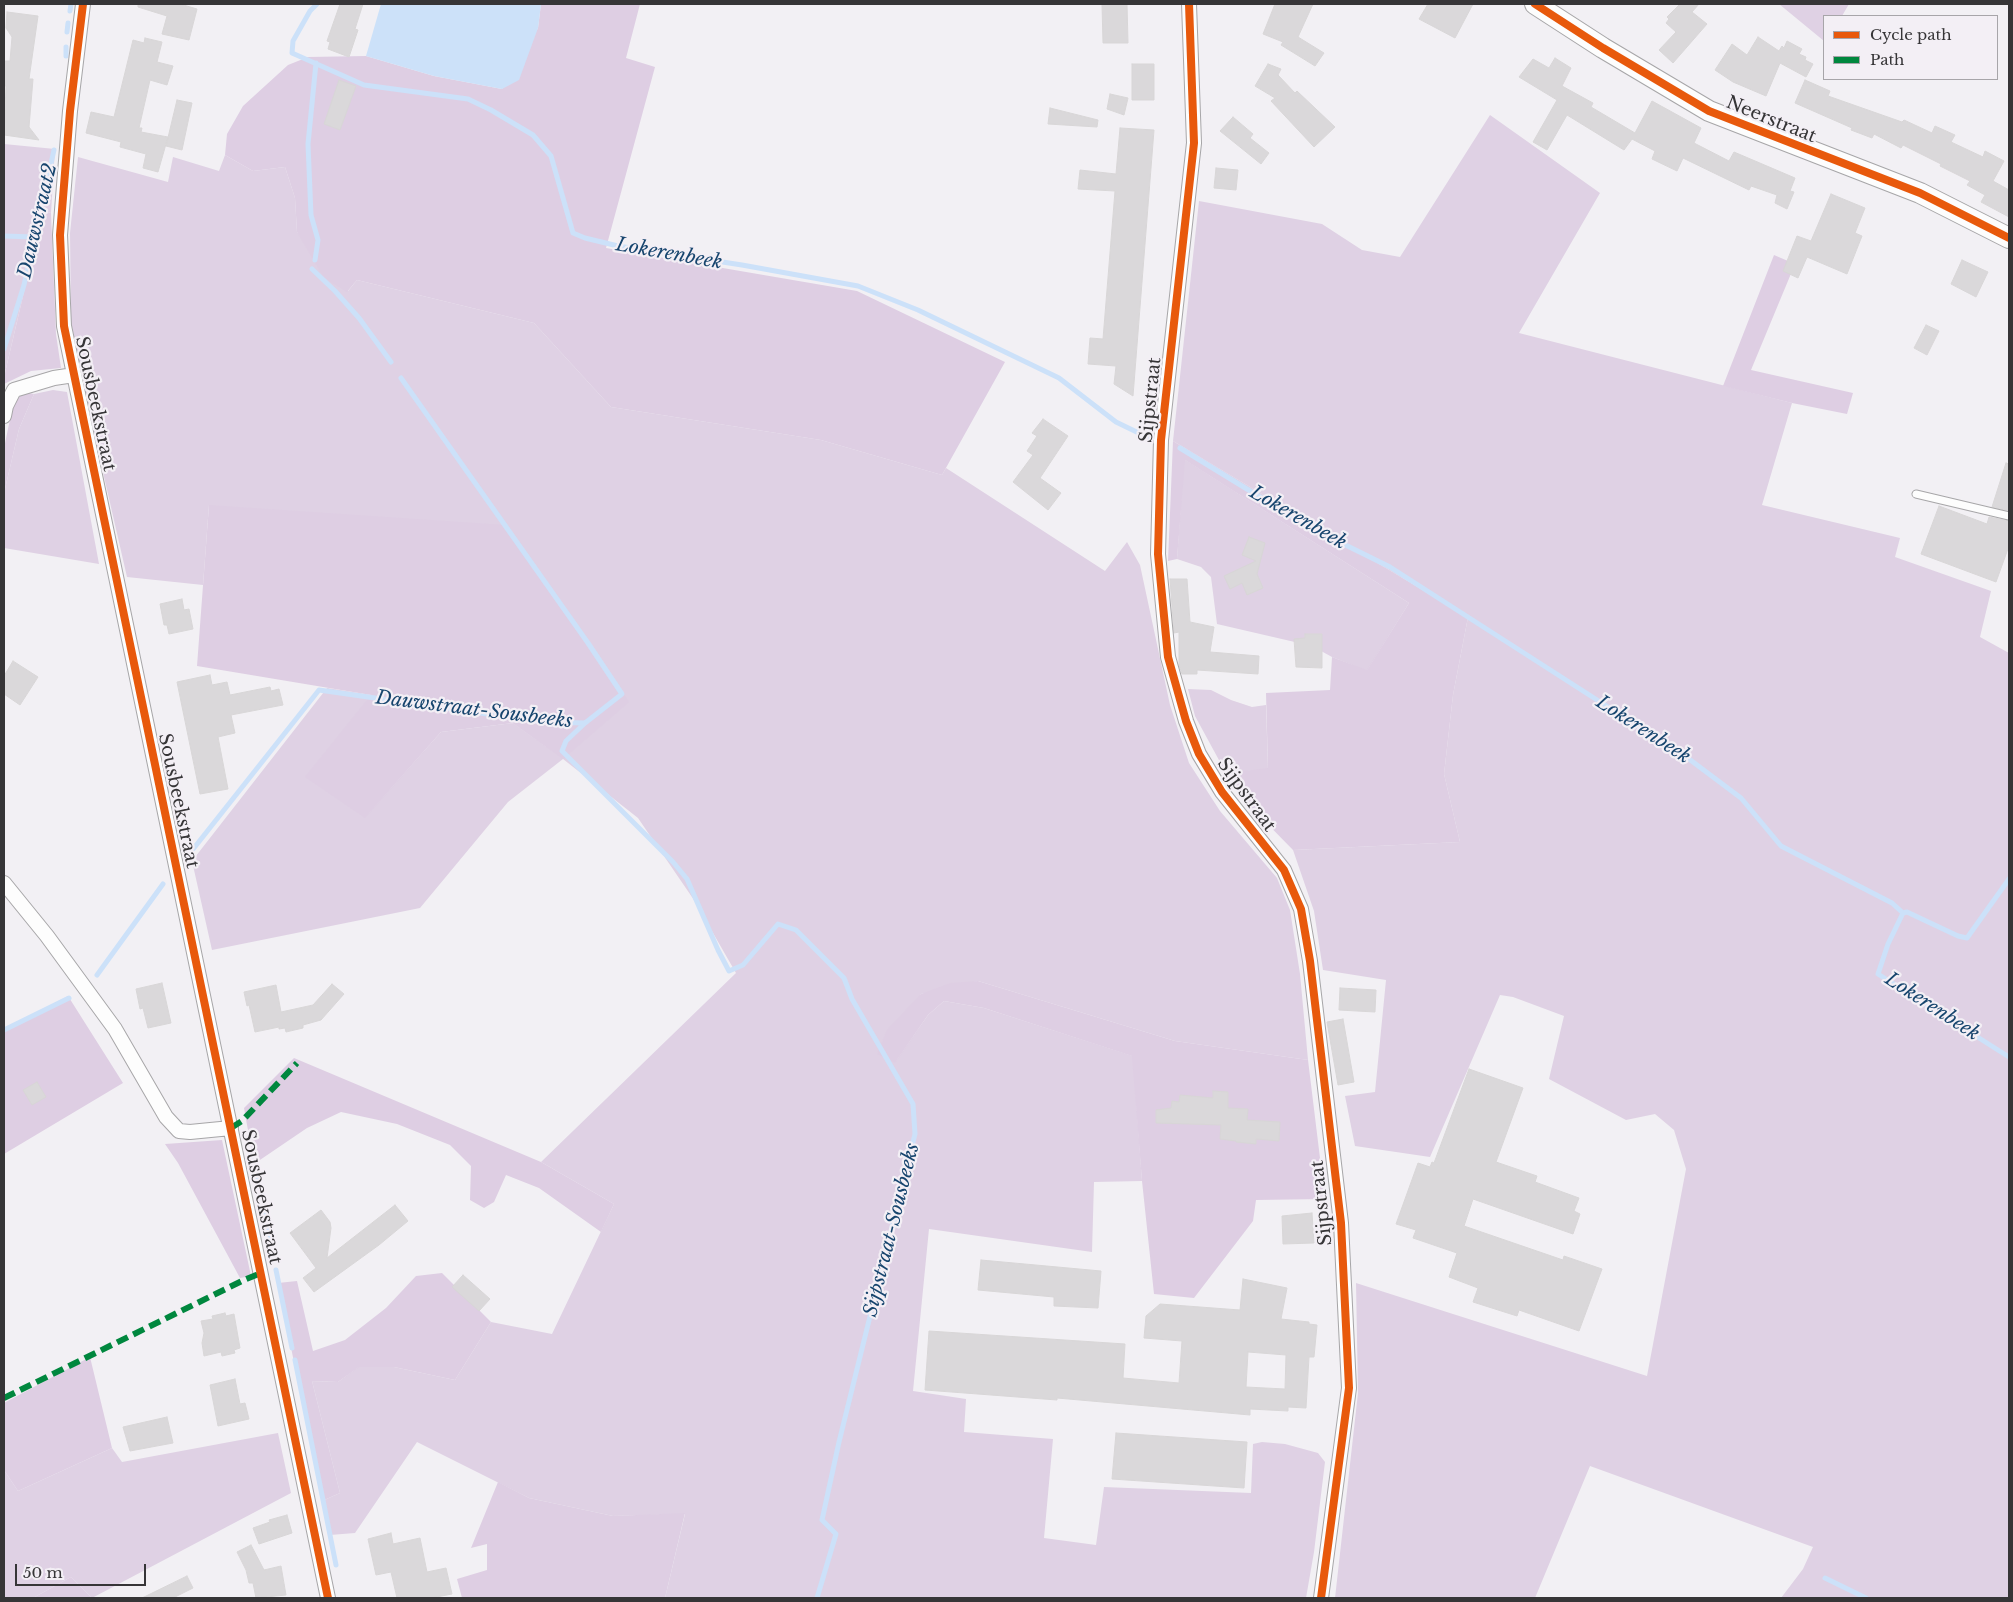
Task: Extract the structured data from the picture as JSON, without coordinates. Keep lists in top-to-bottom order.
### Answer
{
  "streets": {
    "street": ["Neerstraat", "Sijpstraat", "Sousbeekstraat"]
  },
  "water": [
    "Dauwstraat2",
    "Lokerenbeek",
    "Dauwstraat-Sousbeeks",
    "Sijpstraat-Sousbeeks"
  ],
  "legend": ["Cycle path", "Path"],
  "scale_bar": "50 m"
}
